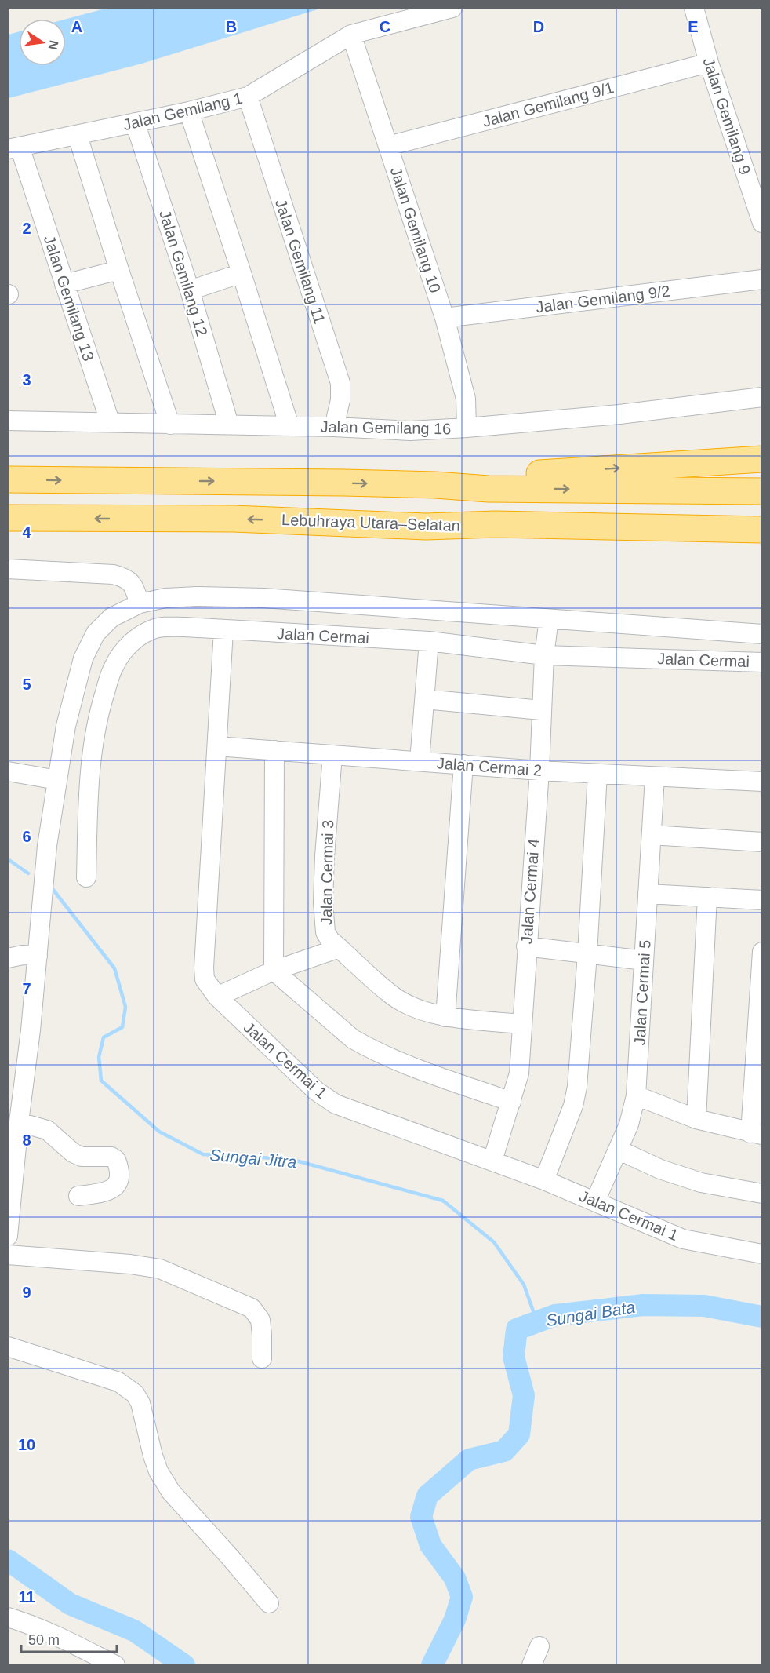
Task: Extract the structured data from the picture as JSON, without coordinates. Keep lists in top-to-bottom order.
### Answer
{
  "streets": {
    "highway": ["Lebuhraya Utara–Selatan"],
    "street": [
      "Jalan Gemilang 9/1",
      "Jalan Gemilang 1",
      "Jalan Gemilang 9",
      "Jalan Gemilang 10",
      "Jalan Gemilang 11",
      "Jalan Gemilang 12",
      "Jalan Gemilang 13",
      "Jalan Gemilang 9/2",
      "Jalan Gemilang 16",
      "Jalan Cermai",
      "Jalan Cermai 2",
      "Jalan Cermai 3",
      "Jalan Cermai 4",
      "Jalan Cermai 5",
      "Jalan Cermai 1"
    ]
  },
  "crossings": [
    ["Jalan Gemilang 9/1", "Jalan Gemilang 9"],
    ["Jalan Gemilang 9/1", "Jalan Gemilang 10"],
    ["Jalan Gemilang 1", "Jalan Gemilang 10"],
    ["Jalan Gemilang 1", "Jalan Gemilang 11"],
    ["Jalan Gemilang 1", "Jalan Gemilang 12"],
    ["Jalan Gemilang 1", "Jalan Gemilang 13"],
    ["Jalan Gemilang 10", "Jalan Gemilang 9/2"],
    ["Jalan Gemilang 10", "Jalan Gemilang 16"],
    ["Jalan Gemilang 11", "Jalan Gemilang 16"],
    ["Jalan Gemilang 12", "Jalan Gemilang 16"],
    ["Jalan Gemilang 13", "Jalan Gemilang 16"],
    ["Jalan Cermai", "Jalan Cermai 4"],
    ["Jalan Cermai", "Jalan Cermai 1"],
    ["Jalan Cermai 2", "Jalan Cermai 3"],
    ["Jalan Cermai 2", "Jalan Cermai 4"],
    ["Jalan Cermai 2", "Jalan Cermai 5"],
    ["Jalan Cermai 2", "Jalan Cermai 1"],
    ["Jalan Cermai 3", "Jalan Cermai 4"],
    ["Jalan Cermai 4", "Jalan Cermai 1"],
    ["Jalan Cermai 5", "Jalan Cermai 1"]
  ],
  "water": ["Sungai Jitra", "Sungai Bata"],
  "scale_bar": "50 m",
  "north": "right",
  "grid": {
    "columns": [
      "A",
      "B",
      "C",
      "D",
      "E"
    ],
    "rows": [
      "2",
      "3",
      "4",
      "5",
      "6",
      "7",
      "8",
      "9",
      "10",
      "11"
    ]
  }
}
